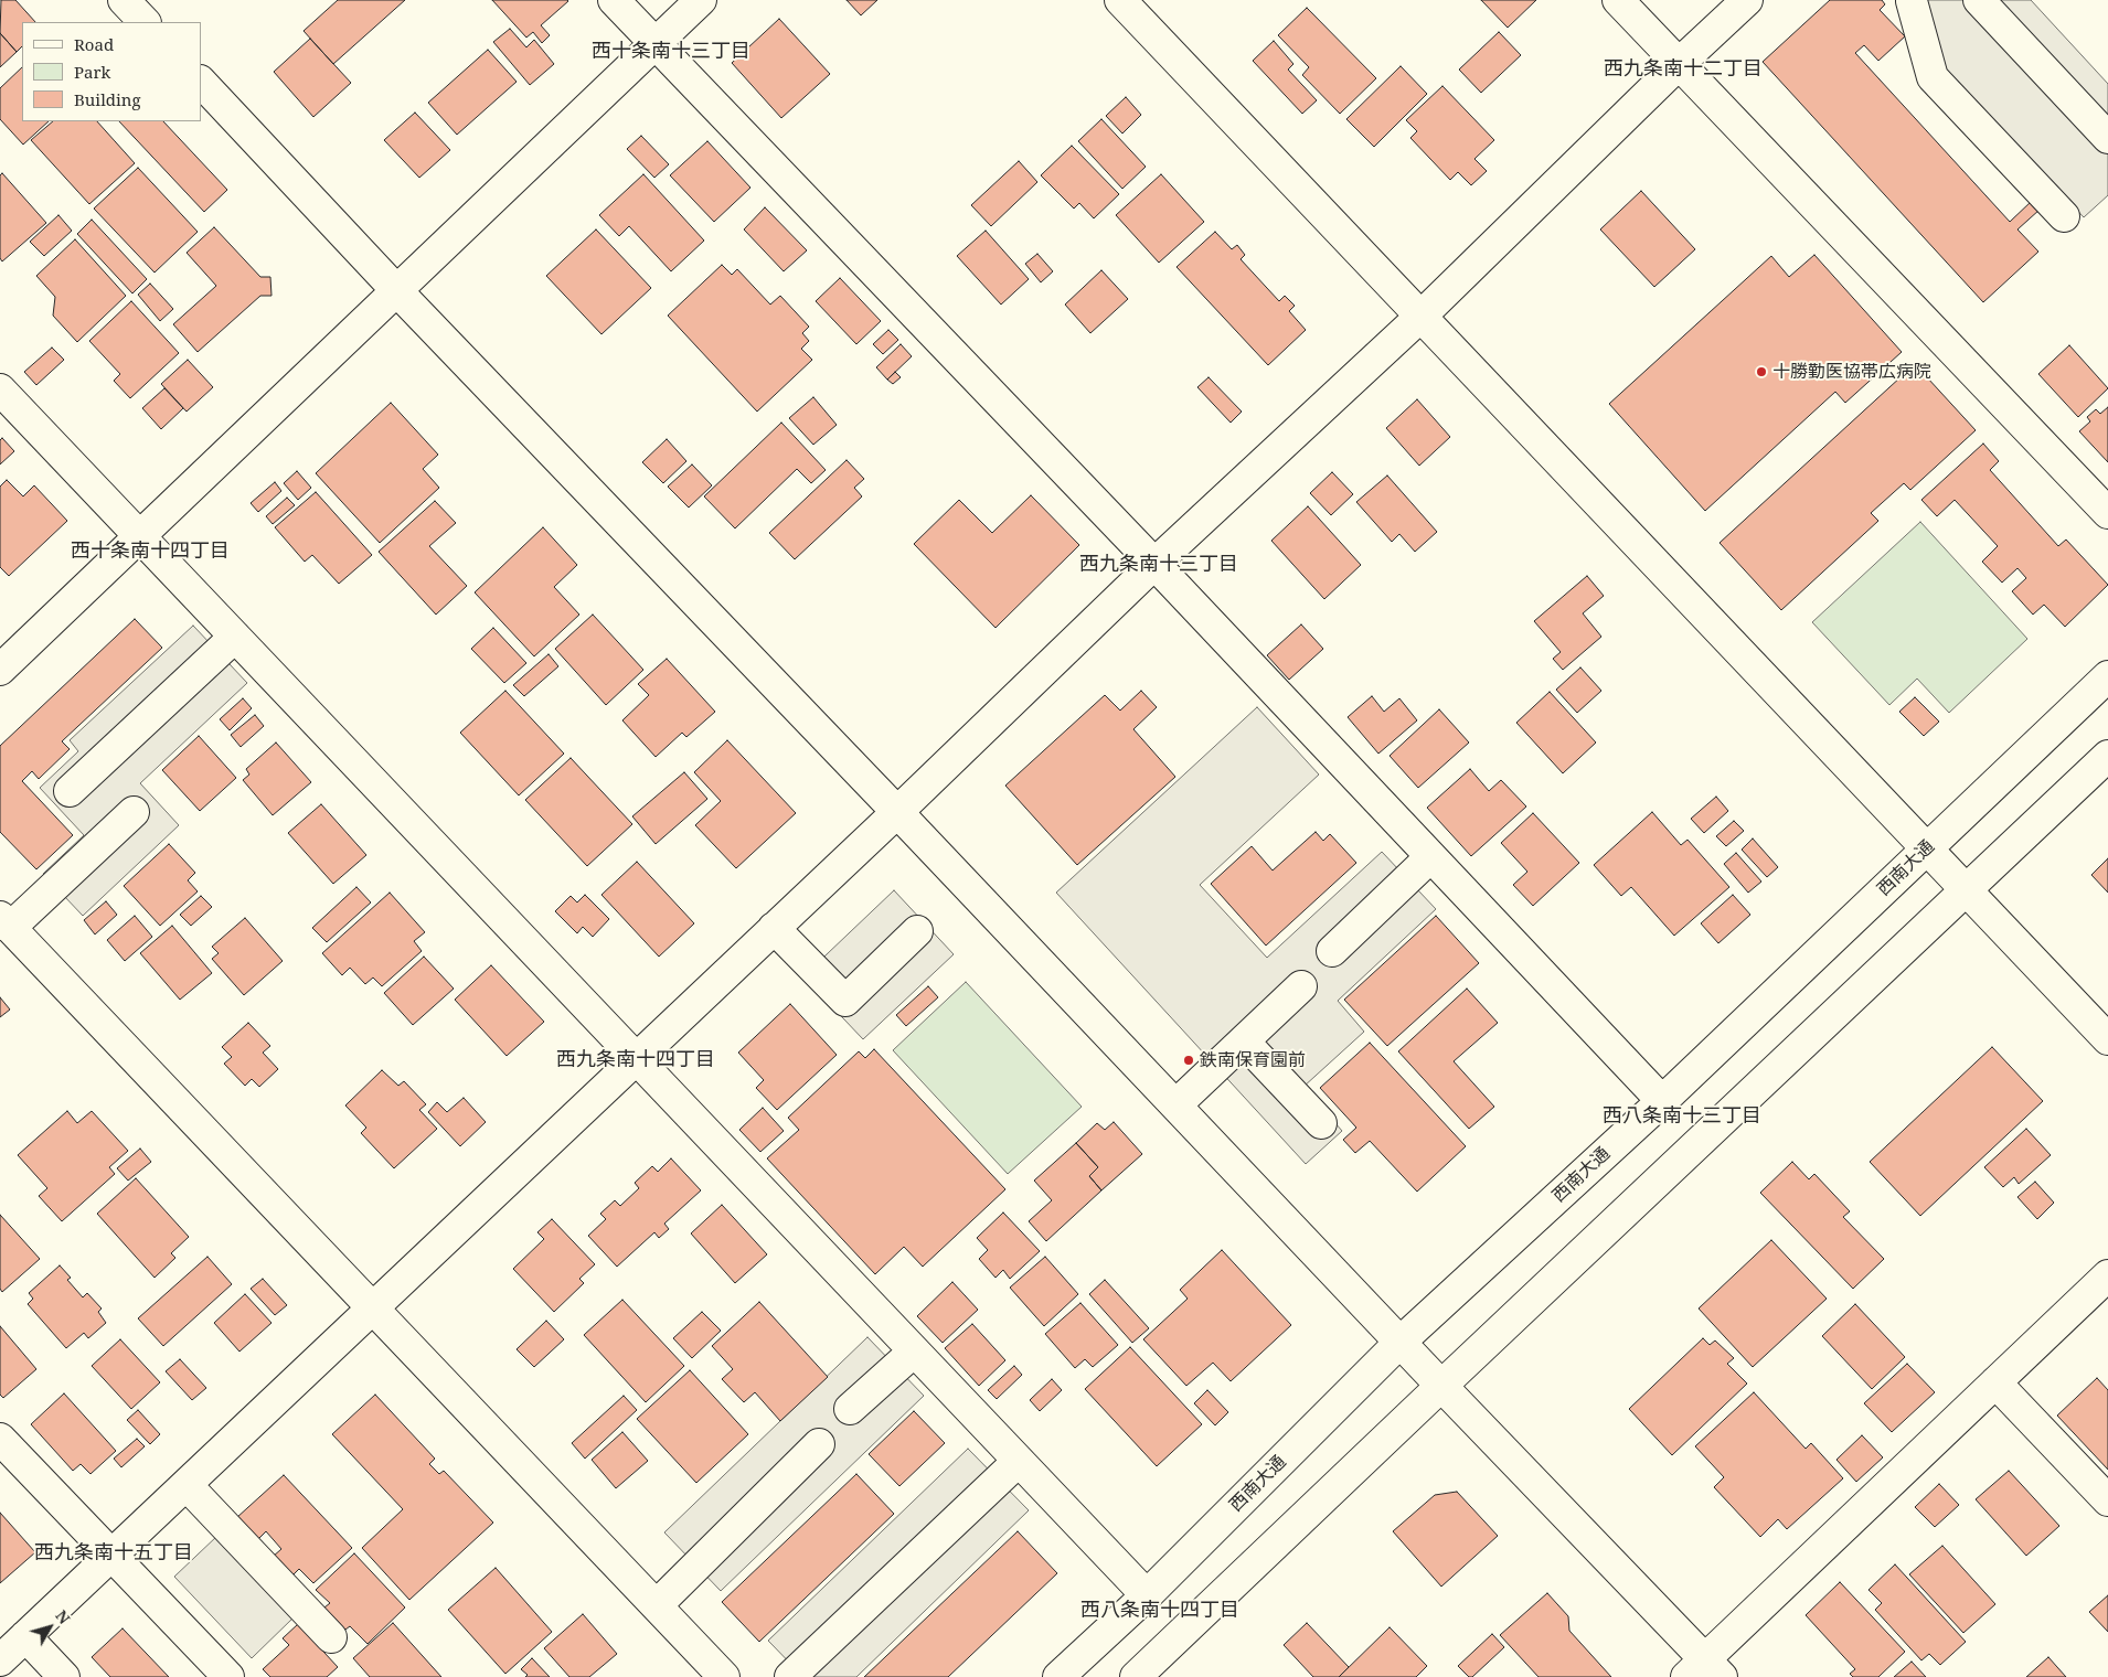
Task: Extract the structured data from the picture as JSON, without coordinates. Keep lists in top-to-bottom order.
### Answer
{
  "streets": {
    "street": ["西南大通"]
  },
  "districts": [
    "西十条南十三丁目",
    "西九条南十二丁目",
    "西十条南十四丁目",
    "西九条南十三丁目",
    "西九条南十四丁目",
    "西八条南十三丁目",
    "西九条南十五丁目",
    "西八条南十四丁目"
  ],
  "places": ["十勝勤医協帯広病院", "鉄南保育園前"],
  "legend": ["Road", "Park", "Building"],
  "north": "top right"
}
